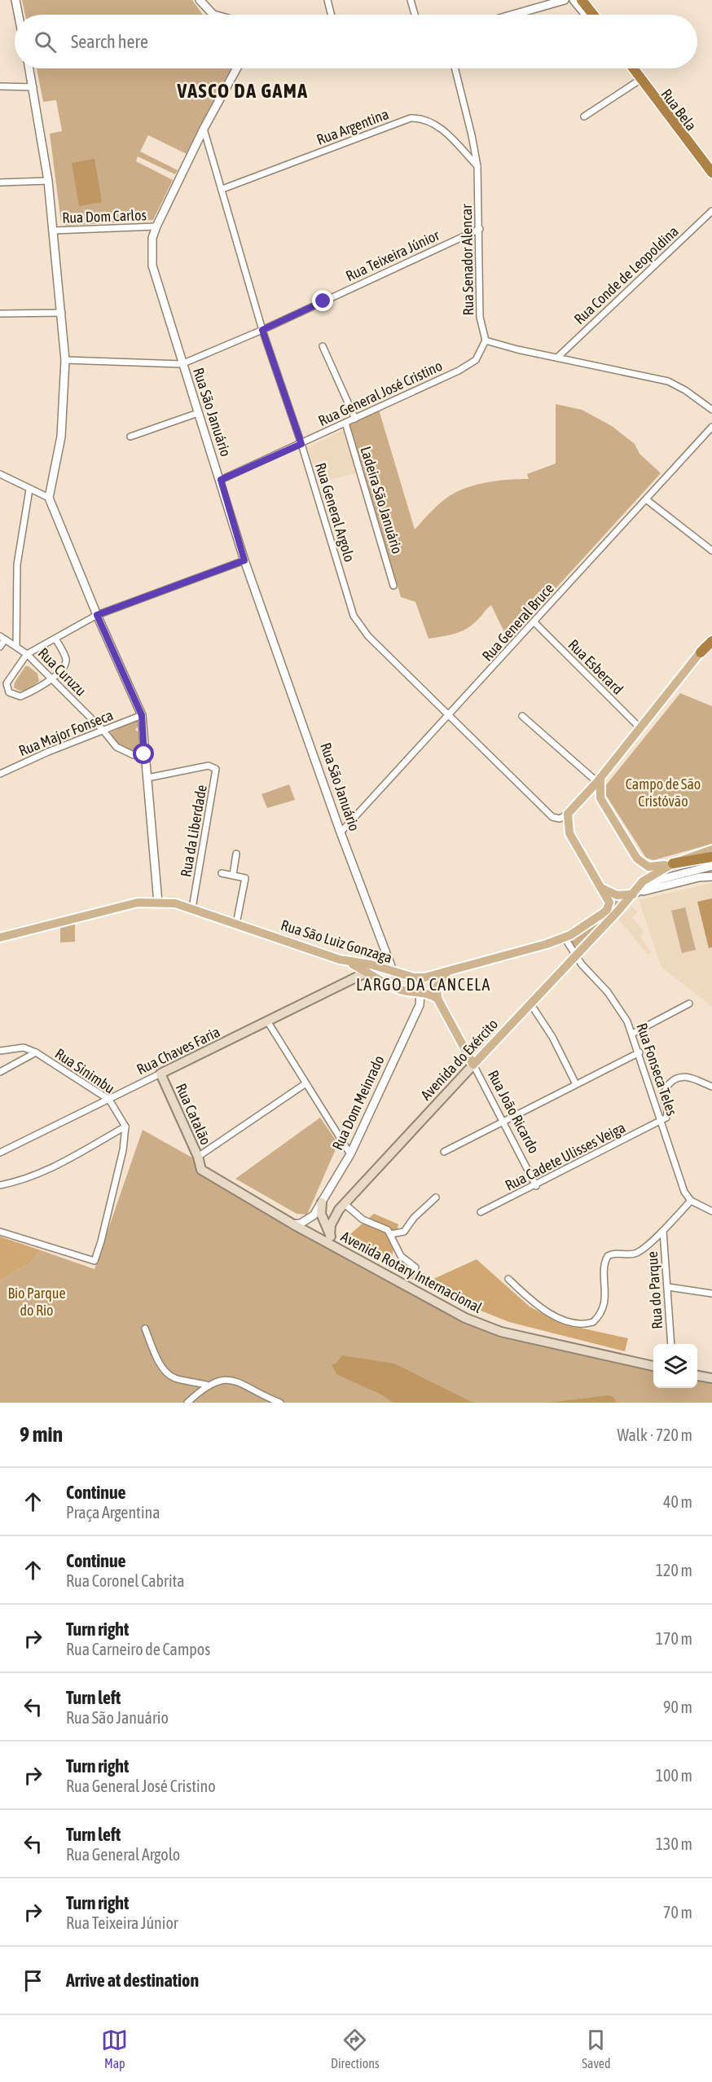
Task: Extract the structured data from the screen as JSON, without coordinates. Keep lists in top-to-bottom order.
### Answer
{
  "streets": {
    "main road": [
      "Rua São Luiz Gonzaga",
      "Rua Chaves Faria",
      "Avenida do Exército",
      "Rua João Ricardo",
      "Rua Catalão",
      "Avenida Rotary Internacional"
    ],
    "street": [
      "Rua Bela",
      "Rua Argentina",
      "Rua Dom Carlos",
      "Rua Teixeira Júnior",
      "Rua Senador Alencar",
      "Rua Conde de Leopoldina",
      "Rua General José Cristino",
      "Rua São Januário",
      "Ladeira São Januário",
      "Rua General Argolo",
      "Rua General Bruce",
      "Rua Esberard",
      "Rua Curuzu",
      "Rua Major Fonseca",
      "Rua da Liberdade",
      "Rua Fonseca Teles",
      "Rua Sinimbu",
      "Rua Dom Meinrado",
      "Rua Cadete Ulisses Veiga",
      "Rua do Parque"
    ]
  },
  "crossings": [
    ["Rua Argentina", "Rua Senador Alencar"],
    ["Rua Argentina", "Rua General Argolo"],
    ["Rua Dom Carlos", "Rua São Januário"],
    ["Rua Teixeira Júnior", "Rua Senador Alencar"],
    ["Rua Teixeira Júnior", "Rua São Januário"],
    ["Rua Teixeira Júnior", "Rua General Argolo"],
    ["Rua Senador Alencar", "Rua General José Cristino"],
    ["Rua General José Cristino", "Rua São Januário"],
    ["Rua General José Cristino", "Ladeira São Januário"],
    ["Rua General José Cristino", "Rua General Argolo"],
    ["Rua São Januário", "Rua General Argolo"],
    ["Rua São Januário", "Rua General Bruce"],
    ["Rua São Januário", "Rua São Luiz Gonzaga"],
    ["Rua General Argolo", "Rua General Bruce"],
    ["Rua General Bruce", "Rua Esberard"],
    ["Rua Curuzu", "Rua Major Fonseca"],
    ["Rua da Liberdade", "Rua São Luiz Gonzaga"],
    ["Rua São Luiz Gonzaga", "Rua Fonseca Teles"],
    ["Rua Chaves Faria", "Rua Sinimbu"],
    ["Rua Chaves Faria", "Rua Catalão"],
    ["Avenida do Exército", "Rua Fonseca Teles"],
    ["Avenida do Exército", "Rua João Ricardo"],
    ["Rua Fonseca Teles", "Rua Cadete Ulisses Veiga"],
    ["Rua Dom Meinrado", "Avenida Rotary Internacional"],
    ["Rua João Ricardo", "Rua Cadete Ulisses Veiga"],
    ["Rua Catalão", "Avenida Rotary Internacional"]
  ],
  "districts": ["VASCO DA GAMA", "LARGO DA CANCELA"],
  "parks": ["Campo de São Cristóvão", "Bio Parque do Rio"],
  "page": {
    "search": "Search here",
    "heading": ["9 min", "Walk · 720 m"],
    "list": [
      ["Continue", "Praça Argentina", "40 m"],
      ["Continue", "Rua Coronel Cabrita", "120 m"],
      ["Turn right", "Rua Carneiro de Campos", "170 m"],
      ["Turn left", "Rua São Januário", "90 m"],
      ["Turn right", "Rua General José Cristino", "100 m"],
      ["Turn left", "Rua General Argolo", "130 m"],
      ["Turn right", "Rua Teixeira Júnior", "70 m"],
      "Arrive at destination"
    ],
    "nav": ["Map", "Directions", "Saved"]
  }
}
